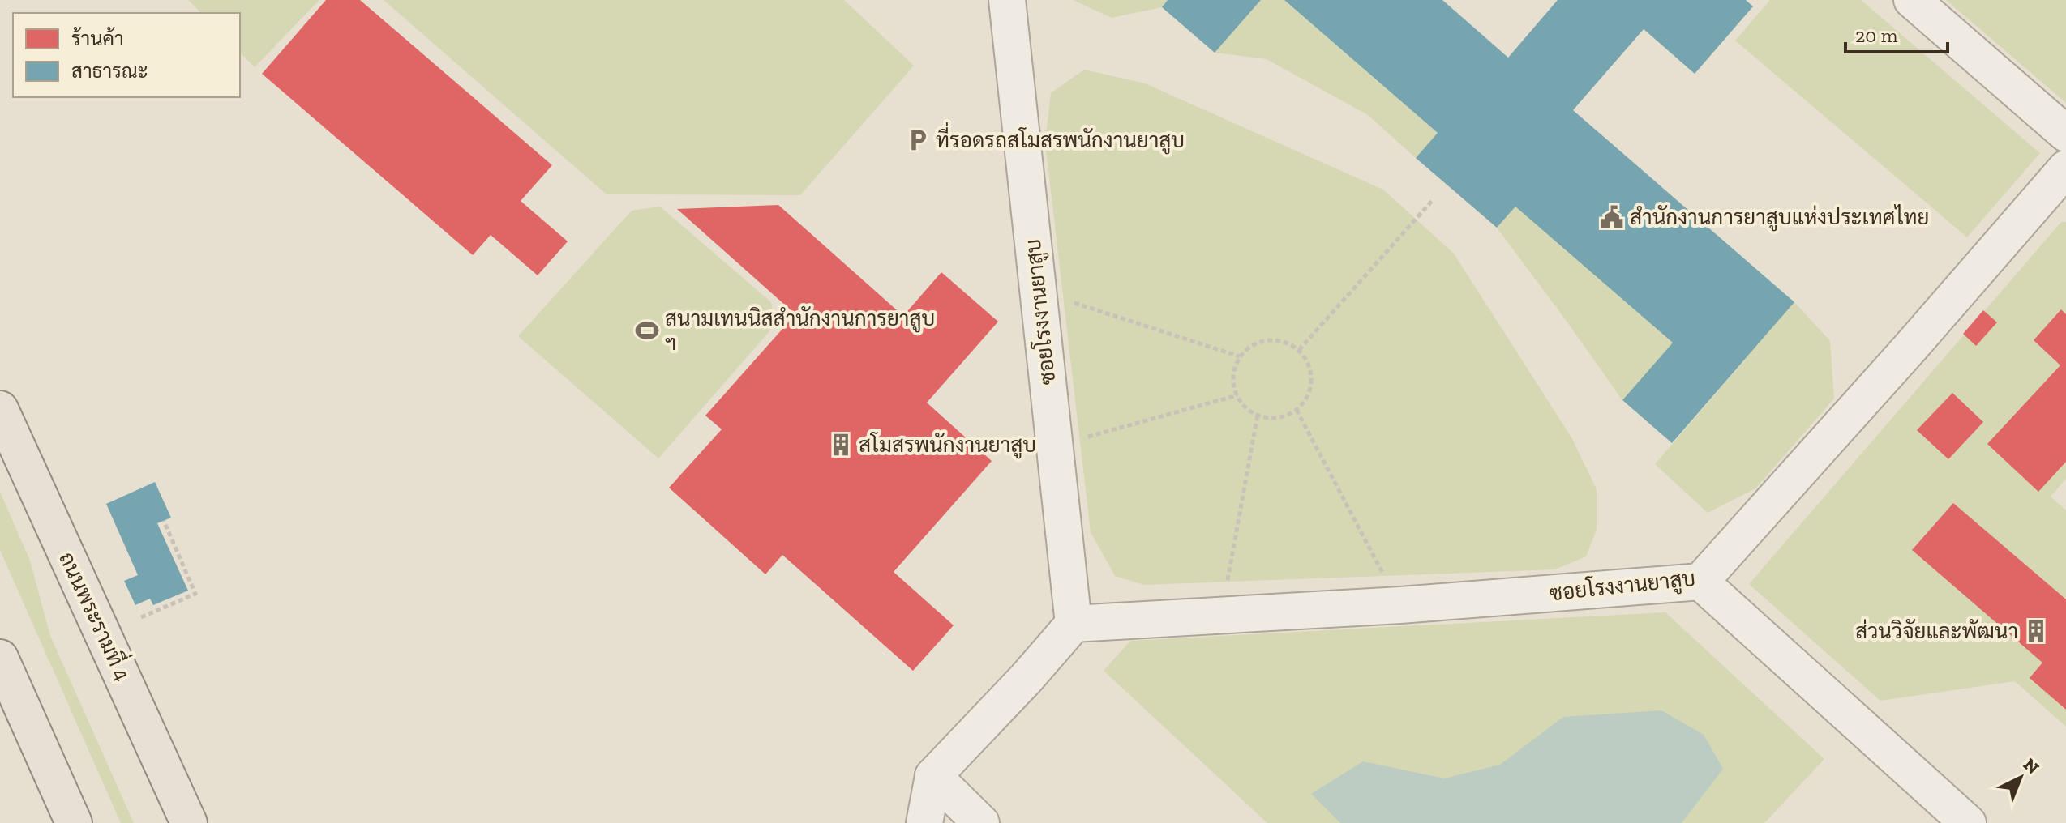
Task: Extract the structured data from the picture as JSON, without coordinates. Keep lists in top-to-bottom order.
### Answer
{
  "streets": {
    "main road": ["ถนนพระรามที่ 4"],
    "street": ["ซอยโรงงานยาสูบ"]
  },
  "places": {
    "parking": ["ที่รอดรถสโมสรพนักงานยาสูบ"],
    "public building": ["สำนักงานการยาสูบแห่งประเทศไทย"],
    "sports": ["สนามเทนนิสสำนักงานการยาสูบ ฯ"],
    "building": ["สโมสรพนักงานยาสูบ", "ส่วนวิจัยและพัฒนา"]
  },
  "legend": ["ร้านค้า", "สาธารณะ"],
  "scale_bar": "20 m",
  "north": "top right"
}
